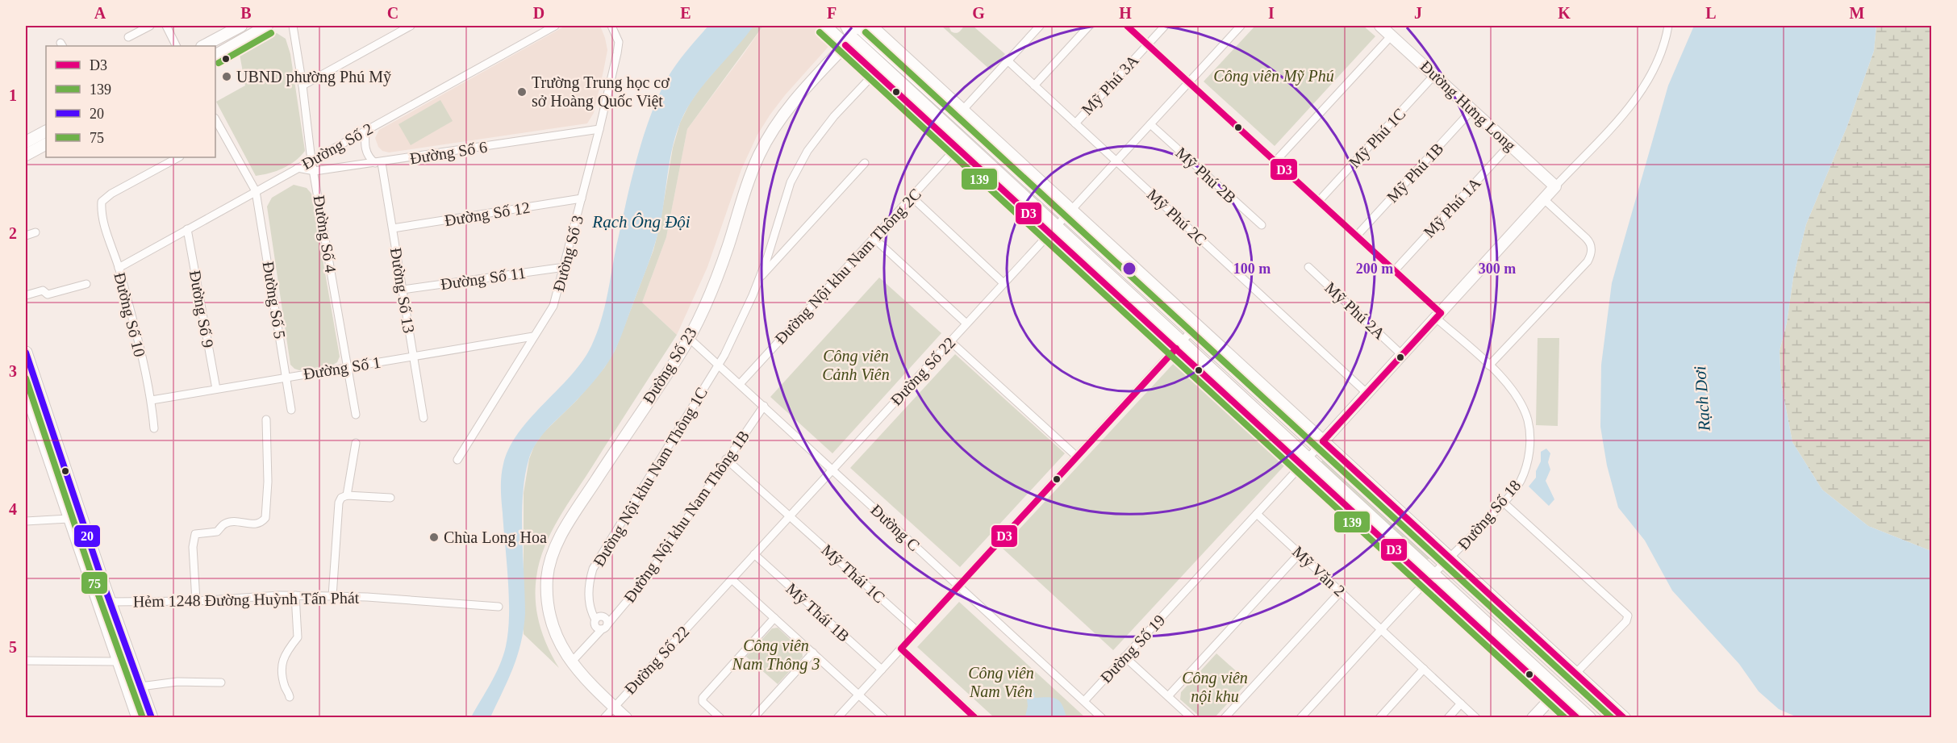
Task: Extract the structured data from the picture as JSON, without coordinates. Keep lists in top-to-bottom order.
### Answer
{
  "streets": {
    "main road": ["Đường Hưng Long", "Đường Số 23", "Đường Số 19"],
    "street": [
      "Mỹ Phú 3A",
      "Mỹ Phú 1C",
      "Đường Số 2",
      "Đường Số 6",
      "Mỹ Phú 1B",
      "Mỹ Phú 2B",
      "Mỹ Phú 1A",
      "Đường Số 12",
      "Mỹ Phú 2C",
      "Đường Số 4",
      "Đường Số 3",
      "Đường Nội khu Nam Thông 2C",
      "Đường Số 11",
      "Đường Số 13",
      "Đường Số 5",
      "Đường Số 9",
      "Mỹ Phú 2A",
      "Đường Số 10",
      "Đường Số 1",
      "Đường Số 22",
      "Đường Nội khu Nam Thông 1C",
      "Đường Số 18",
      "Đường Nội khu Nam Thông 1B",
      "Đường C",
      "Mỹ Văn 2",
      "Mỹ Thái 1C",
      "Hẻm 1248 Đường Huỳnh Tấn Phát",
      "Mỹ Thái 1B"
    ]
  },
  "crossings": [
    ["Mỹ Phú 3A", "Mỹ Phú 2C"],
    ["Mỹ Phú 3A", "Đường Số 18"],
    ["Đường Hưng Long", "Mỹ Phú 1C"],
    ["Đường Hưng Long", "Mỹ Phú 1B"],
    ["Đường Hưng Long", "Mỹ Phú 1A"],
    ["Đường Hưng Long", "Đường Số 19"],
    ["Mỹ Phú 1C", "Đường Số 18"],
    ["Đường Số 2", "Đường Số 6"],
    ["Đường Số 2", "Đường Số 4"],
    ["Đường Số 2", "Đường Số 13"],
    ["Đường Số 2", "Đường Số 5"],
    ["Đường Số 2", "Đường Số 9"],
    ["Đường Số 2", "Đường Số 10"],
    ["Đường Số 6", "Đường Số 4"],
    ["Đường Số 6", "Đường Số 3"],
    ["Đường Số 6", "Đường Số 13"],
    ["Mỹ Phú 1B", "Đường Số 18"],
    ["Mỹ Phú 2B", "Đường Số 22"],
    ["Mỹ Phú 1A", "Đường Số 18"],
    ["Đường Số 12", "Đường Số 3"],
    ["Đường Số 12", "Đường Số 13"],
    ["Mỹ Phú 2C", "Đường Số 22"],
    ["Mỹ Phú 2C", "Đường Số 19"],
    ["Đường Số 4", "Đường Số 1"],
    ["Đường Số 3", "Đường Số 11"],
    ["Đường Số 3", "Đường Số 1"],
    ["Đường Nội khu Nam Thông 2C", "Đường C"],
    ["Đường Số 11", "Đường Số 13"],
    ["Đường Số 13", "Đường Số 1"],
    ["Đường Số 5", "Đường Số 1"],
    ["Đường Số 9", "Đường Số 1"],
    ["Mỹ Phú 2A", "Đường Số 19"],
    ["Đường Số 10", "Đường Số 1"],
    ["Đường Số 23", "Đường Số 22"],
    ["Đường Số 23", "Đường Nội khu Nam Thông 1B"],
    ["Đường Số 23", "Đường C"],
    ["Đường Số 22", "Đường Số 18"],
    ["Đường Số 22", "Đường C"],
    ["Đường Số 22", "Mỹ Thái 1C"],
    ["Đường Số 22", "Mỹ Thái 1B"],
    ["Đường Nội khu Nam Thông 1C", "Đường Nội khu Nam Thông 1B"],
    ["Đường Nội khu Nam Thông 1C", "Đường C"],
    ["Đường Số 18", "Mỹ Văn 2"],
    ["Đường Số 18", "Đường Số 19"],
    ["Đường Nội khu Nam Thông 1B", "Đường C"],
    ["Đường Nội khu Nam Thông 1B", "Mỹ Thái 1C"],
    ["Đường C", "Đường Số 19"],
    ["Mỹ Văn 2", "Đường Số 19"]
  ],
  "water": ["Rạch Ông Đội", "Rạch Dơi"],
  "parks": [
    "Công viên Mỹ Phú",
    "Công viên Cảnh Viên",
    "Công viên Nam Thông 3",
    "Công viên Nam Viên",
    "Công viên nội khu"
  ],
  "places": ["UBND phường Phú Mỹ", "Trường Trung học cơ sở Hoàng Quốc Việt", "Chùa Long Hoa"],
  "lines": [
    "transit line D3",
    "transit line 139",
    "transit line 20",
    "transit line 75"
  ],
  "legend": [
    "D3",
    "139",
    "20",
    "75"
  ],
  "grid": {
    "columns": [
      "A",
      "B",
      "C",
      "D",
      "E",
      "F",
      "G",
      "H",
      "I",
      "J",
      "K",
      "L",
      "M"
    ],
    "rows": [
      "1",
      "2",
      "3",
      "4",
      "5"
    ]
  },
  "rings": ["100 m", "200 m", "300 m"]
}
